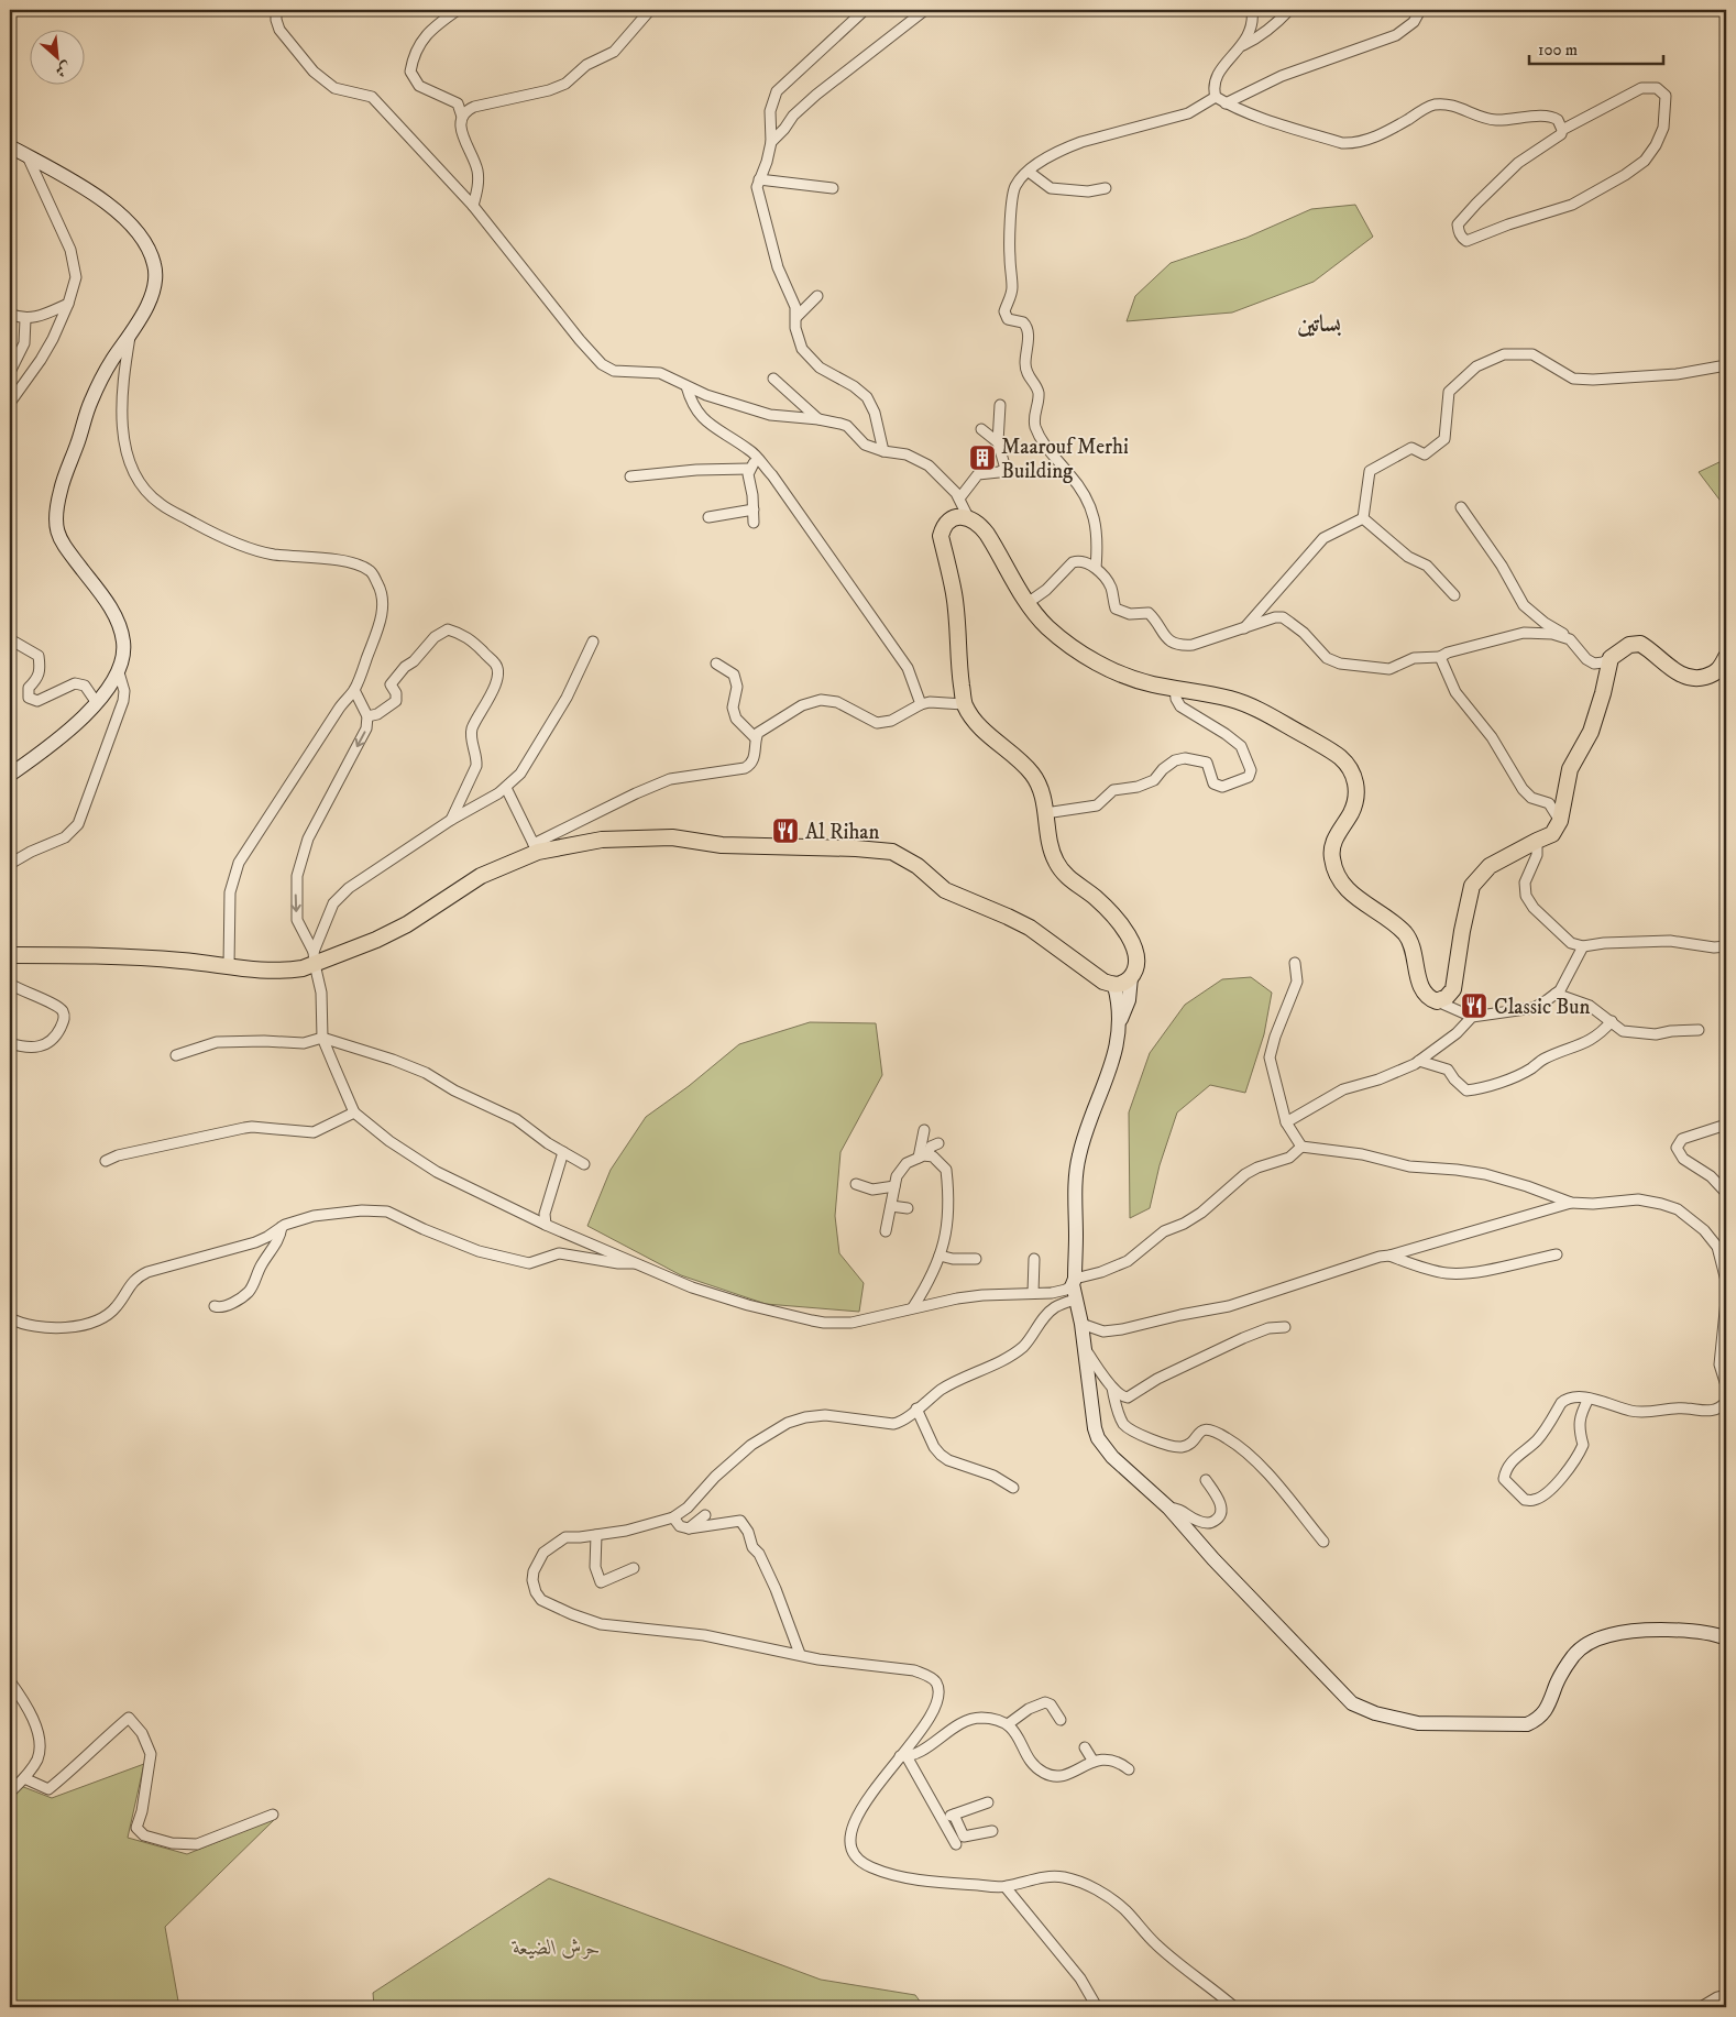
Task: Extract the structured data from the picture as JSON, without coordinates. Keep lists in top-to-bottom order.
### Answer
{
  "districts": ["بساتين"],
  "parks": ["حرش الضيعة"],
  "places": {
    "building": ["Maarouf Merhi Building"],
    "restaurant": ["Al Rihan", "Classic Bun"]
  },
  "scale_bar": "100 m",
  "north": "bottom right"
}
